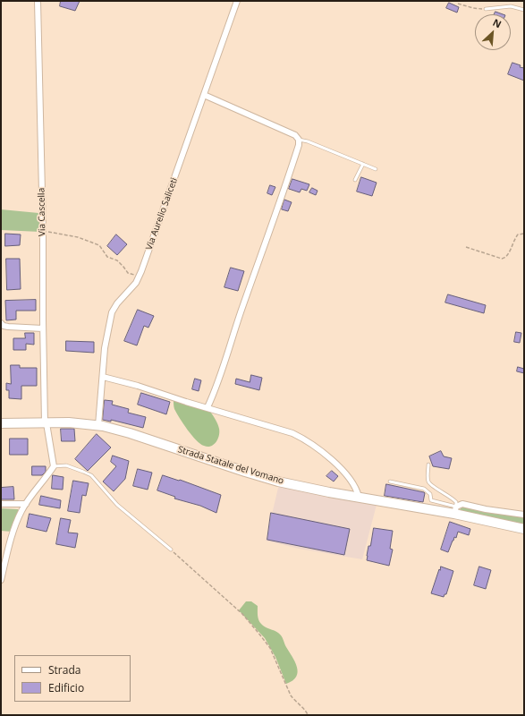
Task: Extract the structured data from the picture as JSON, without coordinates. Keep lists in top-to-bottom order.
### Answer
{
  "streets": {
    "main road": ["Strada Statale del Vomano"],
    "street": ["Via Cascella", "Via Aurelio Saliceti"]
  },
  "crossings": [
    ["Via Cascella", "Strada Statale del Vomano"],
    ["Via Aurelio Saliceti", "Strada Statale del Vomano"]
  ],
  "legend": ["Strada", "Edificio"],
  "north": "top right"
}
